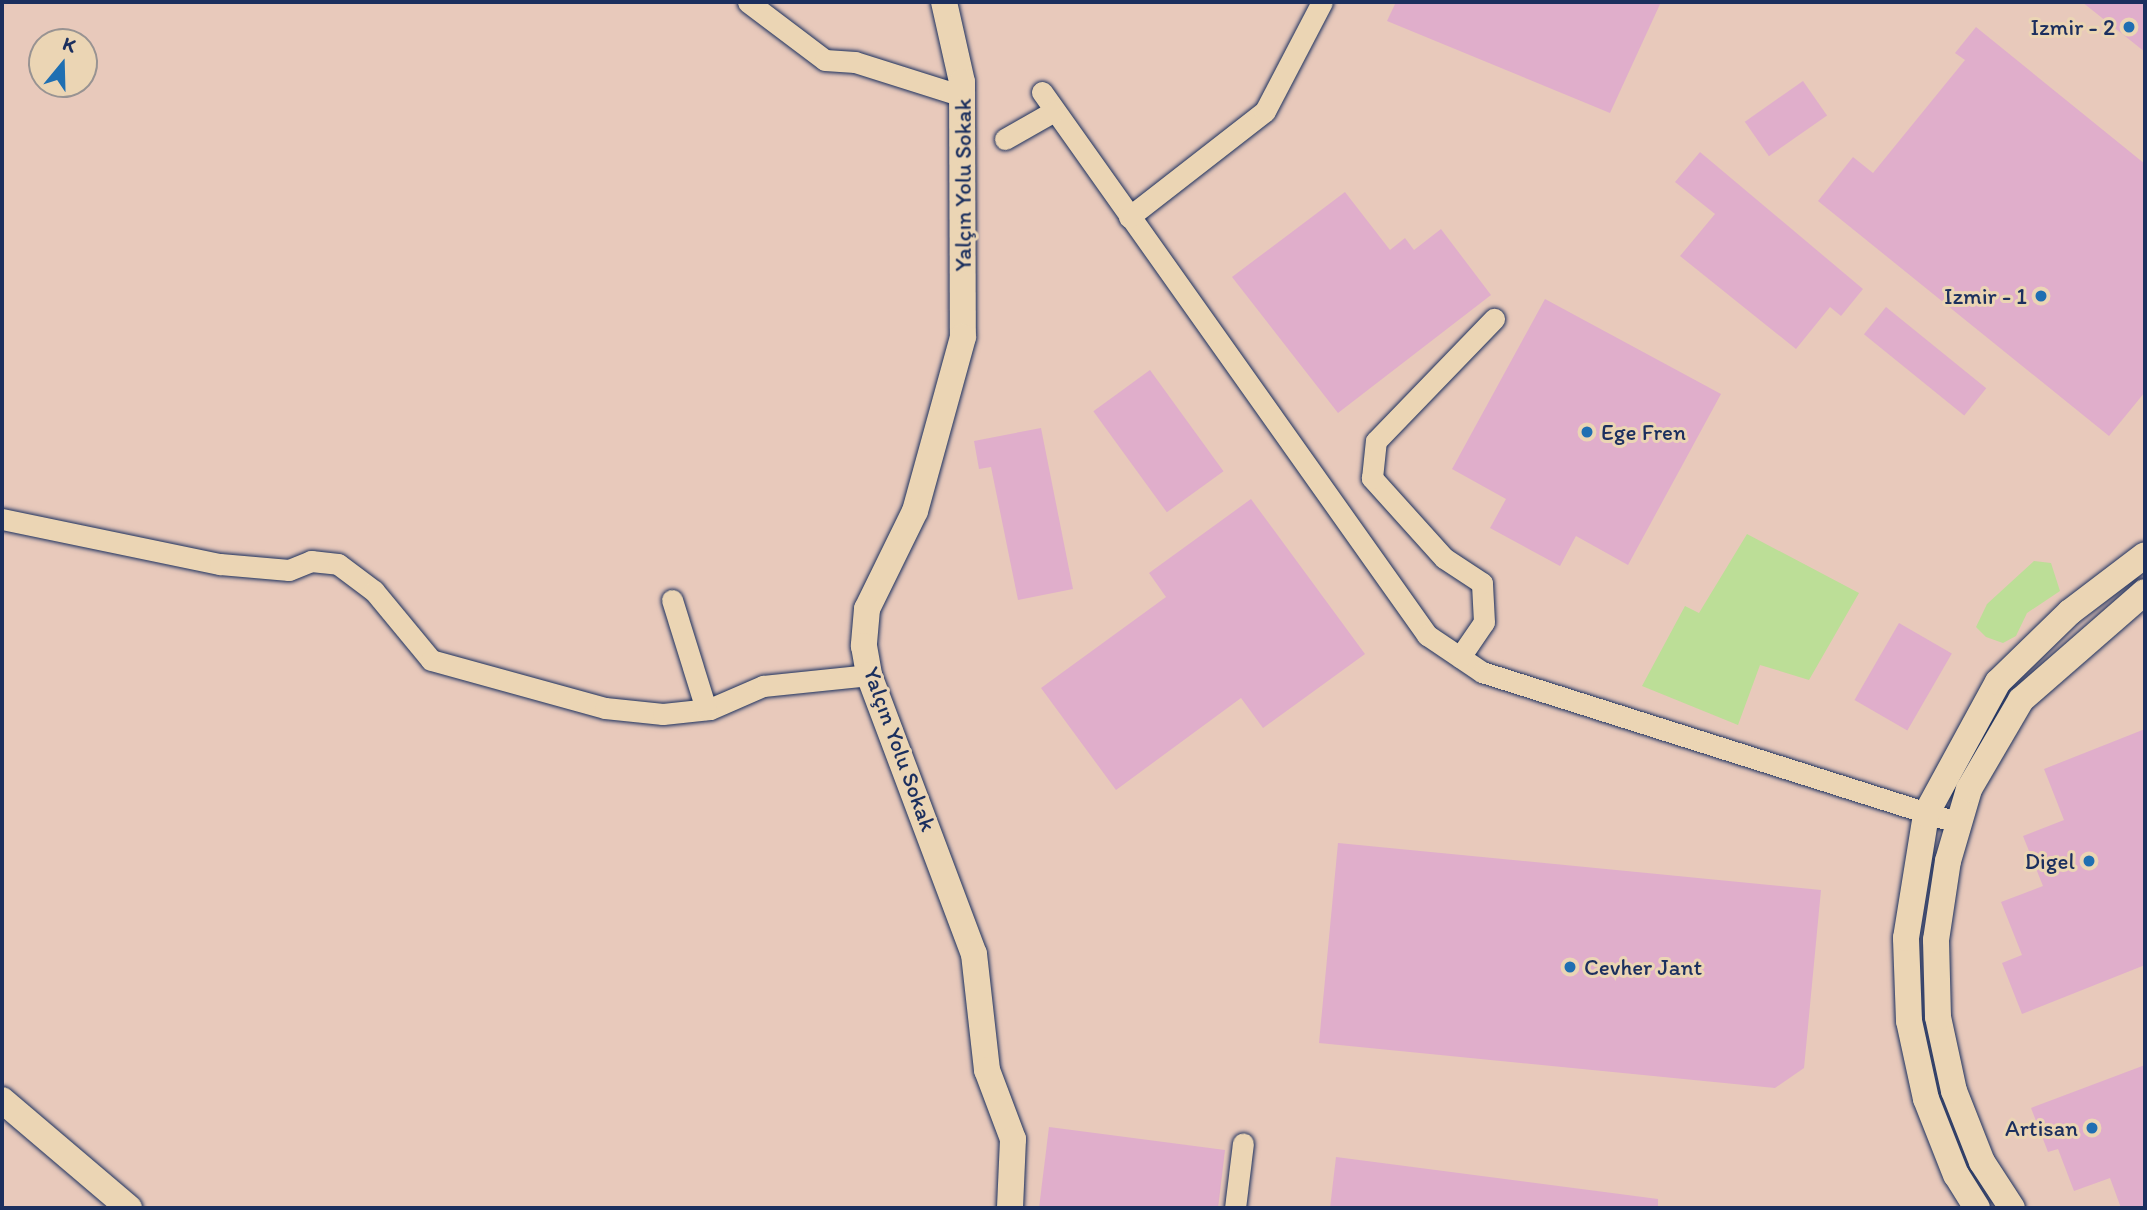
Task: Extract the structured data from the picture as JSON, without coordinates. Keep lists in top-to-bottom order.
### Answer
{
  "streets": {
    "street": ["Yalçın Yolu Sokak"]
  },
  "places": [
    "Izmir - 2",
    "Izmir - 1",
    "Ege Fren",
    "Digel",
    "Cevher Jant",
    "Artisan"
  ],
  "north": "top"
}
